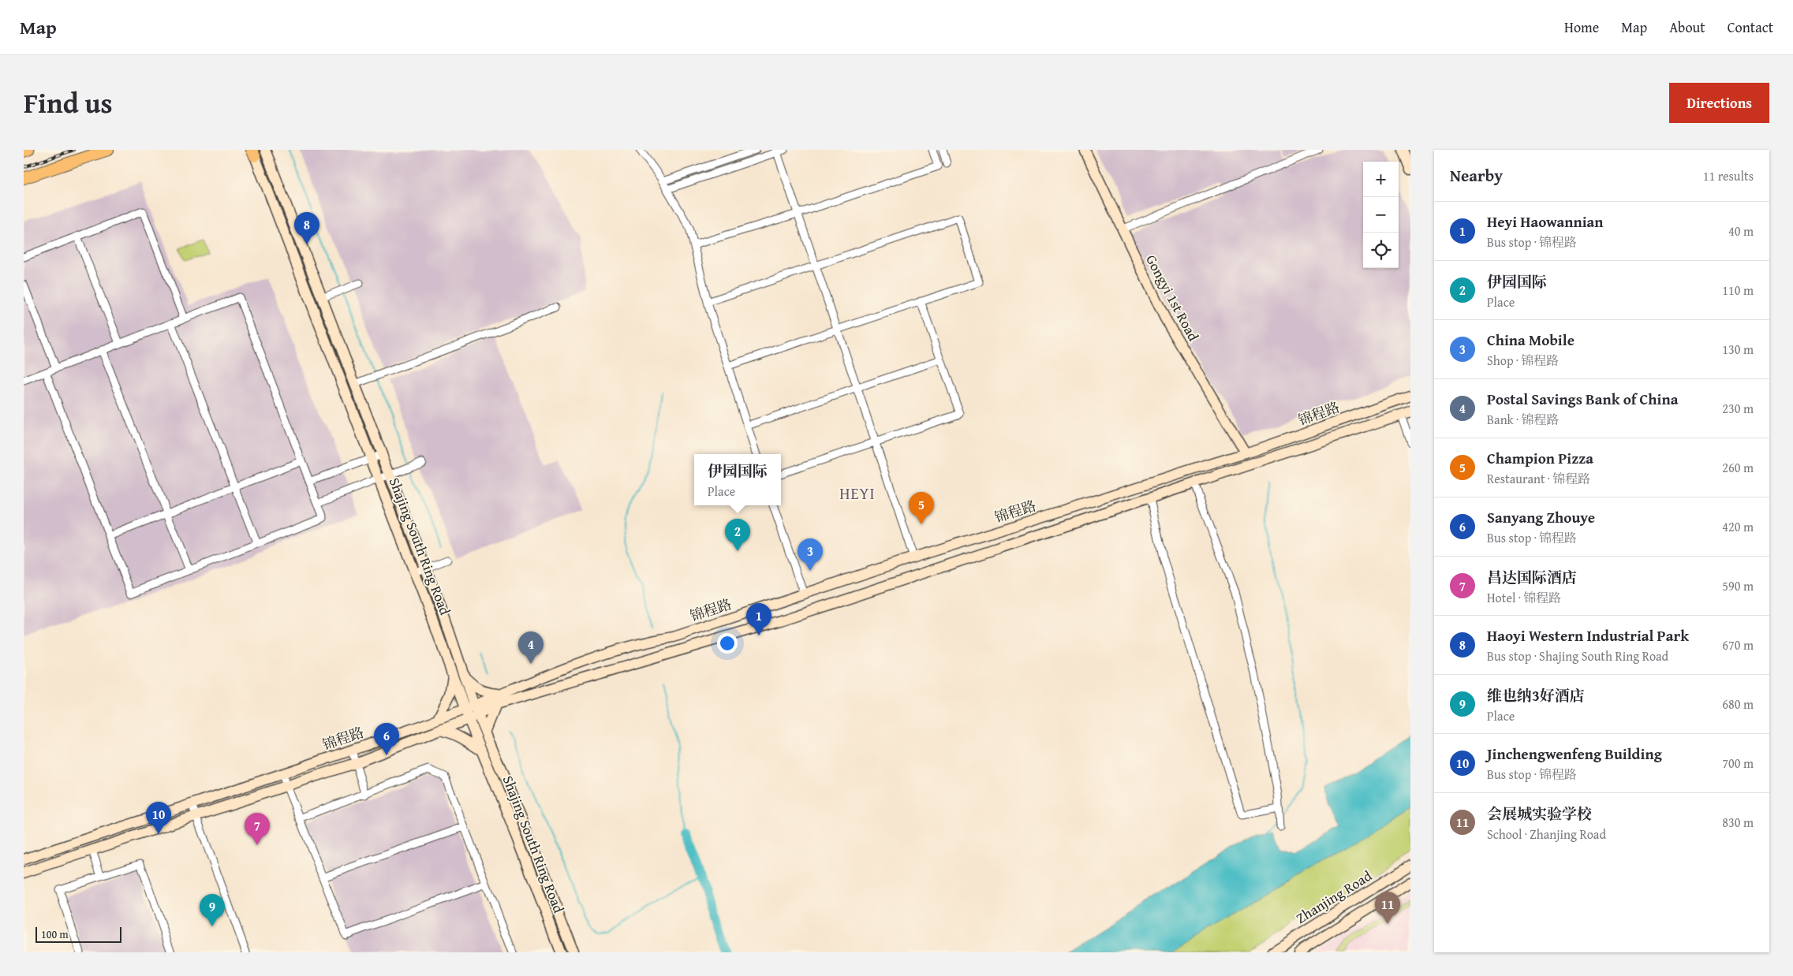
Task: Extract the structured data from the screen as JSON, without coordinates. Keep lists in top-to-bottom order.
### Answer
{
  "streets": {
    "main road": [
      "Gongyi 1st Road",
      "锦程路",
      "Shajing South Ring Road",
      "Zhanjing Road"
    ]
  },
  "crossings": [
    ["Gongyi 1st Road", "锦程路"],
    ["锦程路", "Shajing South Ring Road"]
  ],
  "districts": ["HEYI"],
  "scale_bar": "100 m",
  "page": {
    "header": "Map",
    "nav": [
      "Home",
      "Map",
      "About",
      "Contact"
    ],
    "title": "Find us",
    "buttons": "Directions",
    "heading": ["Nearby", "11 results"],
    "map_buttons": ["+", "−"],
    "list": [
      {
        "mark": "1",
        "name": "Heyi Haowannian",
        "note": "Bus stop · 锦程路",
        "value": "40 m"
      },
      {
        "mark": "2",
        "name": "伊园国际",
        "note": "Place",
        "value": "110 m"
      },
      {
        "mark": "3",
        "name": "China Mobile",
        "note": "Shop · 锦程路",
        "value": "130 m"
      },
      {
        "mark": "4",
        "name": "Postal Savings Bank of China",
        "note": "Bank · 锦程路",
        "value": "230 m"
      },
      {
        "mark": "5",
        "name": "Champion Pizza",
        "note": "Restaurant · 锦程路",
        "value": "260 m"
      },
      {
        "mark": "6",
        "name": "Sanyang Zhouye",
        "note": "Bus stop · 锦程路",
        "value": "420 m"
      },
      {
        "mark": "7",
        "name": "昌达国际酒店",
        "note": "Hotel · 锦程路",
        "value": "590 m"
      },
      {
        "mark": "8",
        "name": "Haoyi Western Industrial Park",
        "note": "Bus stop · Shajing South Ring Road",
        "value": "670 m"
      },
      {
        "mark": "9",
        "name": "维也纳3好酒店",
        "note": "Place",
        "value": "680 m"
      },
      {
        "mark": "10",
        "name": "Jinchengwenfeng Building",
        "note": "Bus stop · 锦程路",
        "value": "700 m"
      },
      {
        "mark": "11",
        "name": "会展城实验学校",
        "note": "School · Zhanjing Road",
        "value": "830 m"
      }
    ],
    "pins": [
      "8",
      "5",
      "2",
      "3",
      "1",
      "4",
      "6",
      "10",
      "7",
      "11",
      "9"
    ],
    "popup": ["伊园国际", "Place"],
    "scale": "100 m"
  }
}
